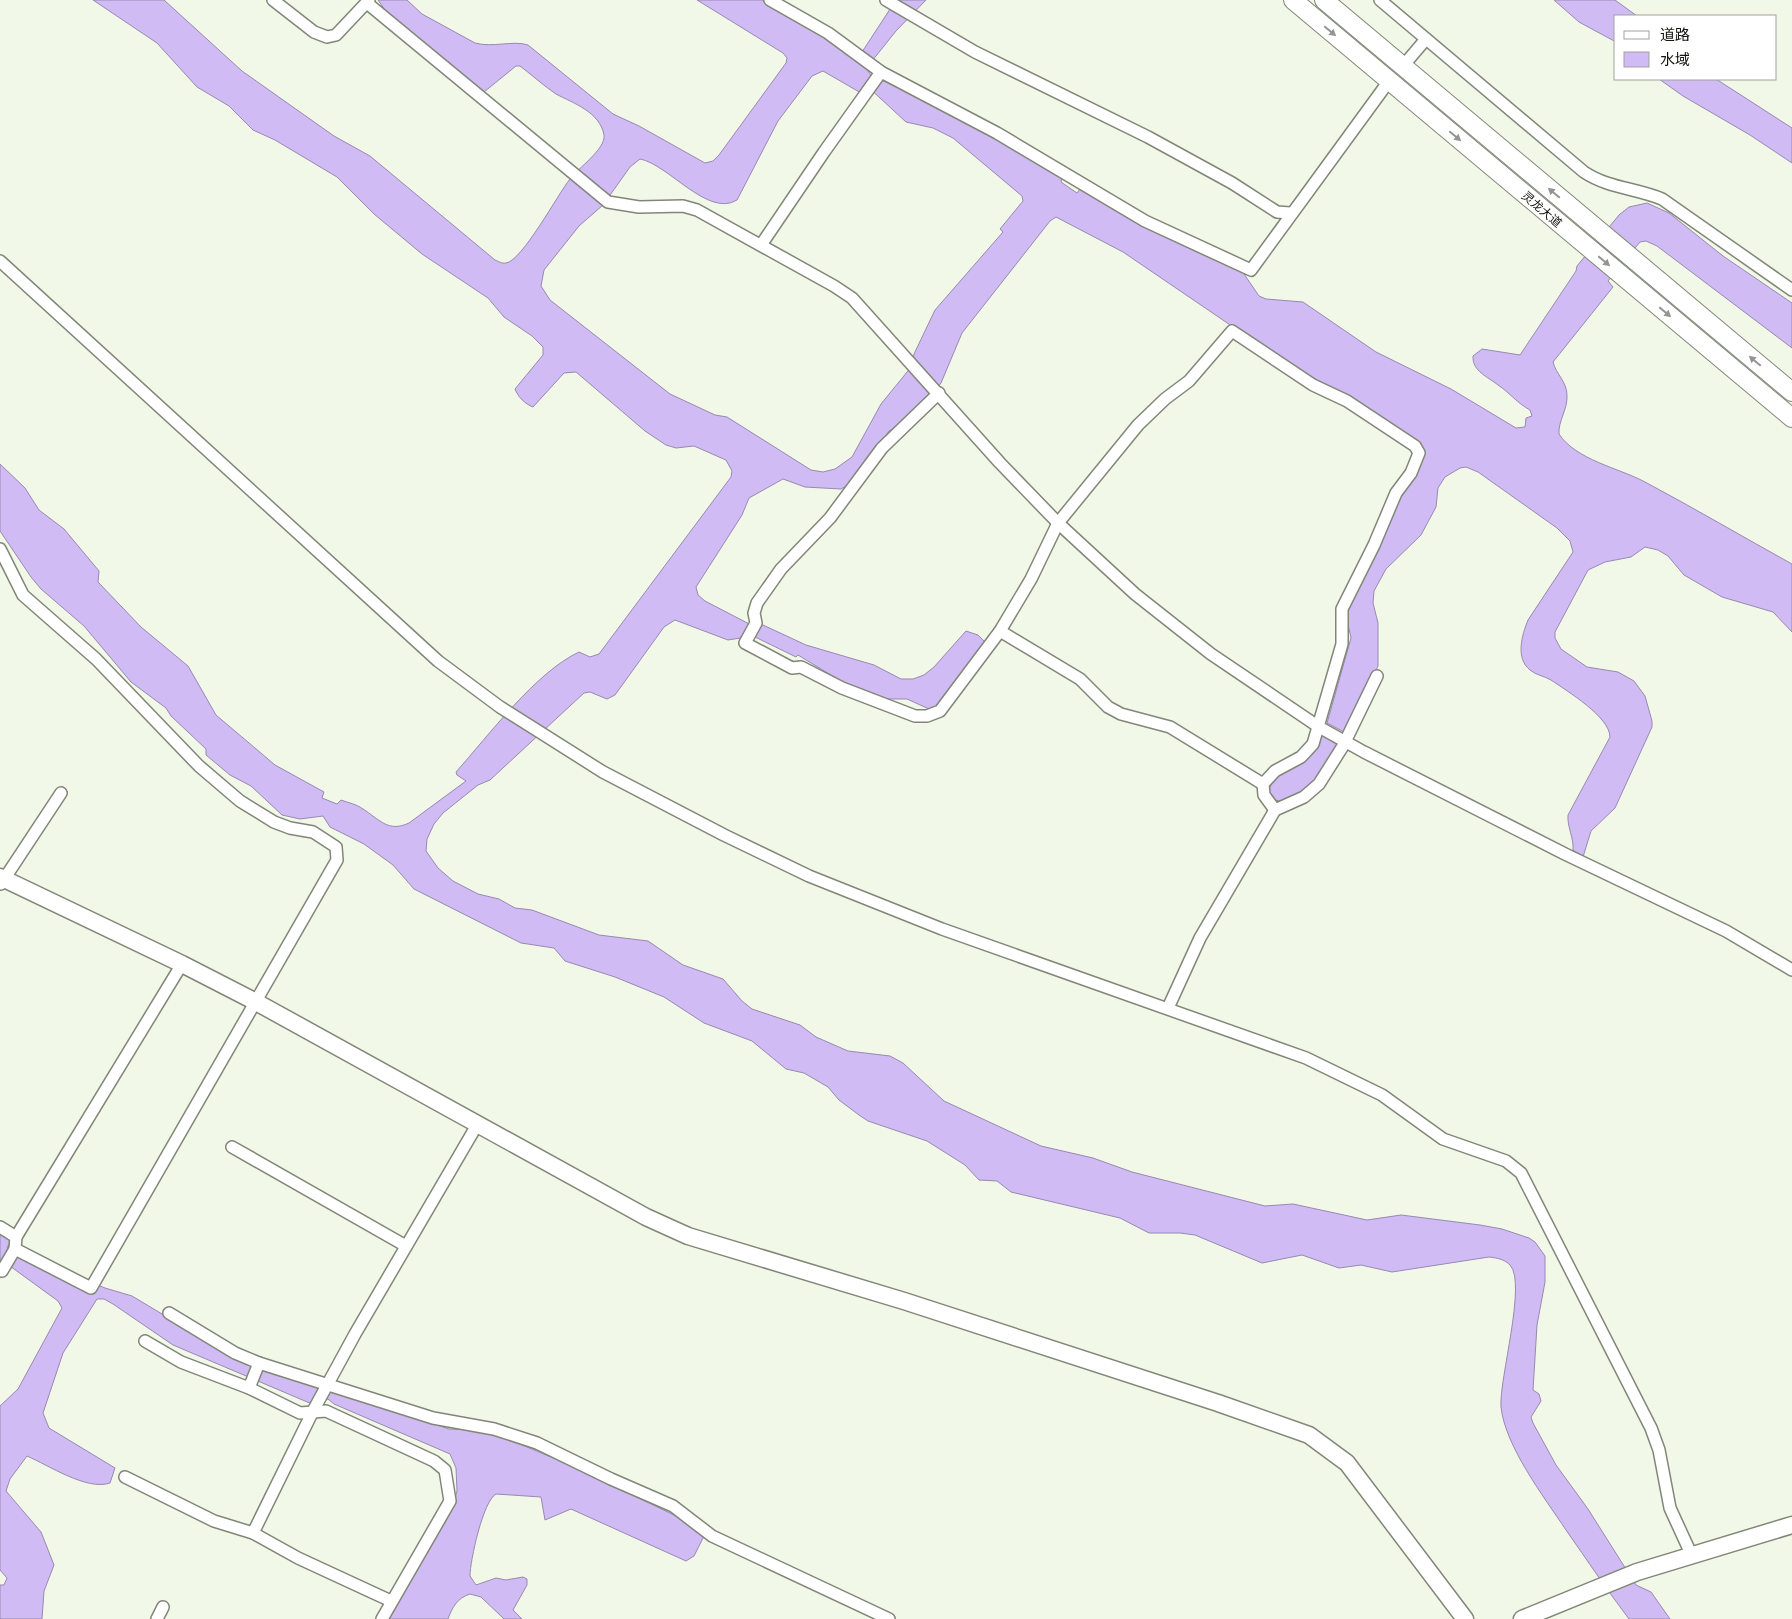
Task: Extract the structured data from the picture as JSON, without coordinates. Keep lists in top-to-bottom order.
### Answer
{
  "streets": {
    "main road": ["灵龙大道"]
  },
  "legend": ["道路", "水域"]
}
